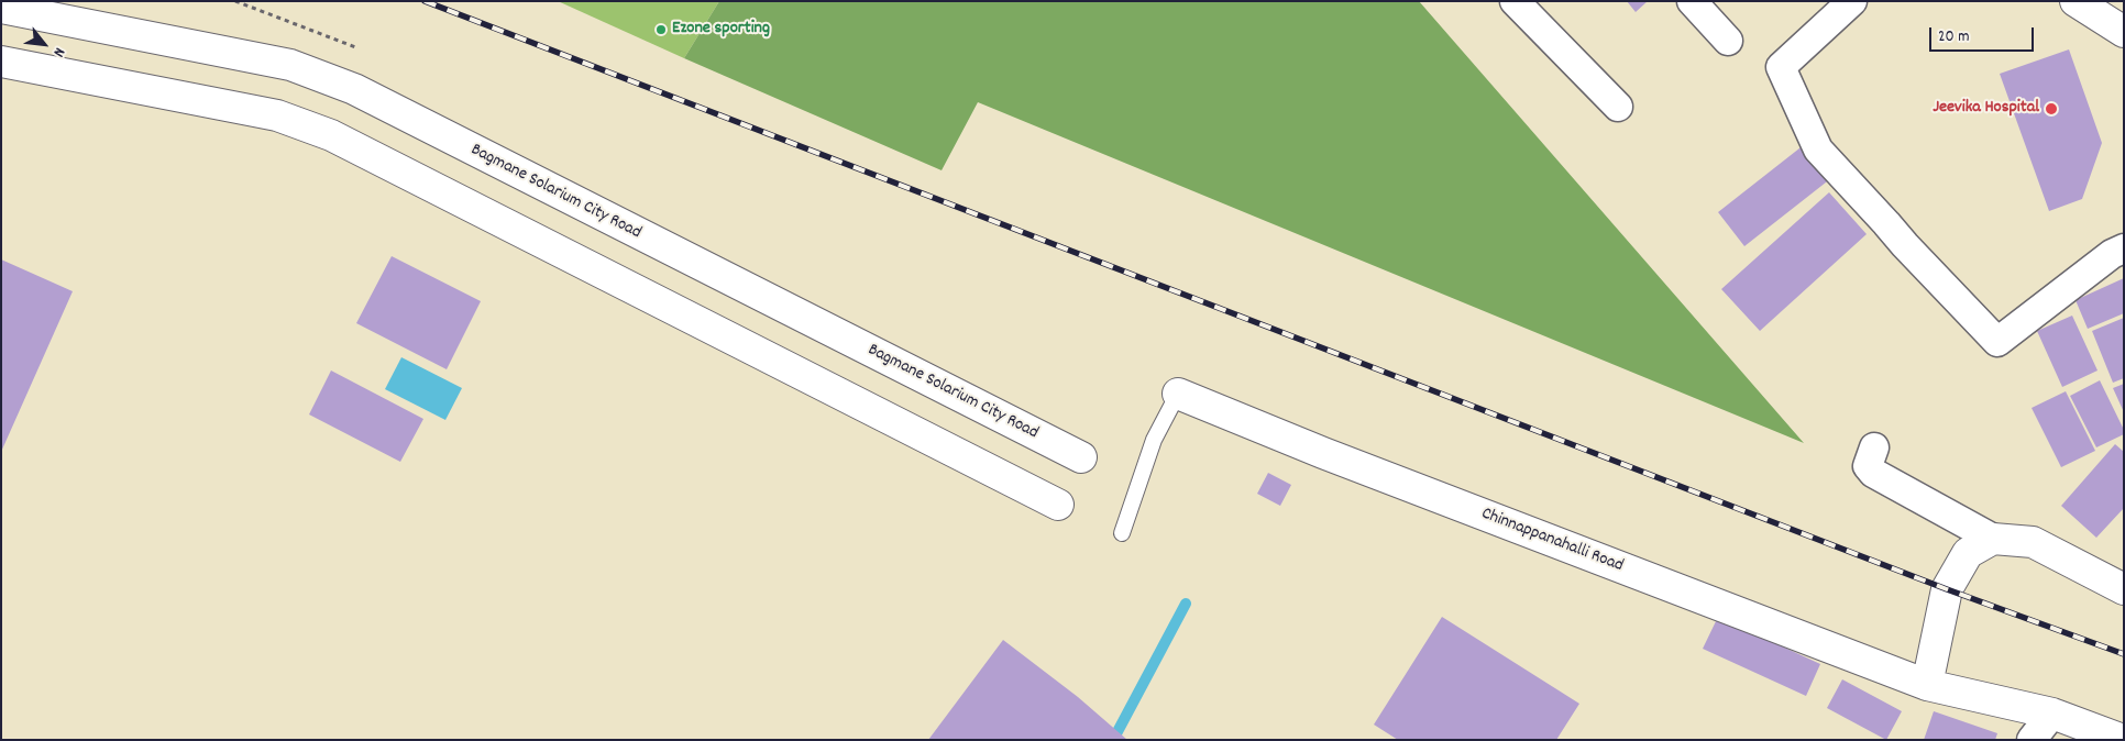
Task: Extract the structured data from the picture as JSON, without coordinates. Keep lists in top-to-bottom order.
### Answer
{
  "streets": {
    "street": ["Bagmane Solarium City Road", "Chinnappanahalli Road"]
  },
  "places": ["Ezone sporting", "Jeevika Hospital"],
  "scale_bar": "20 m",
  "north": "bottom right"
}
